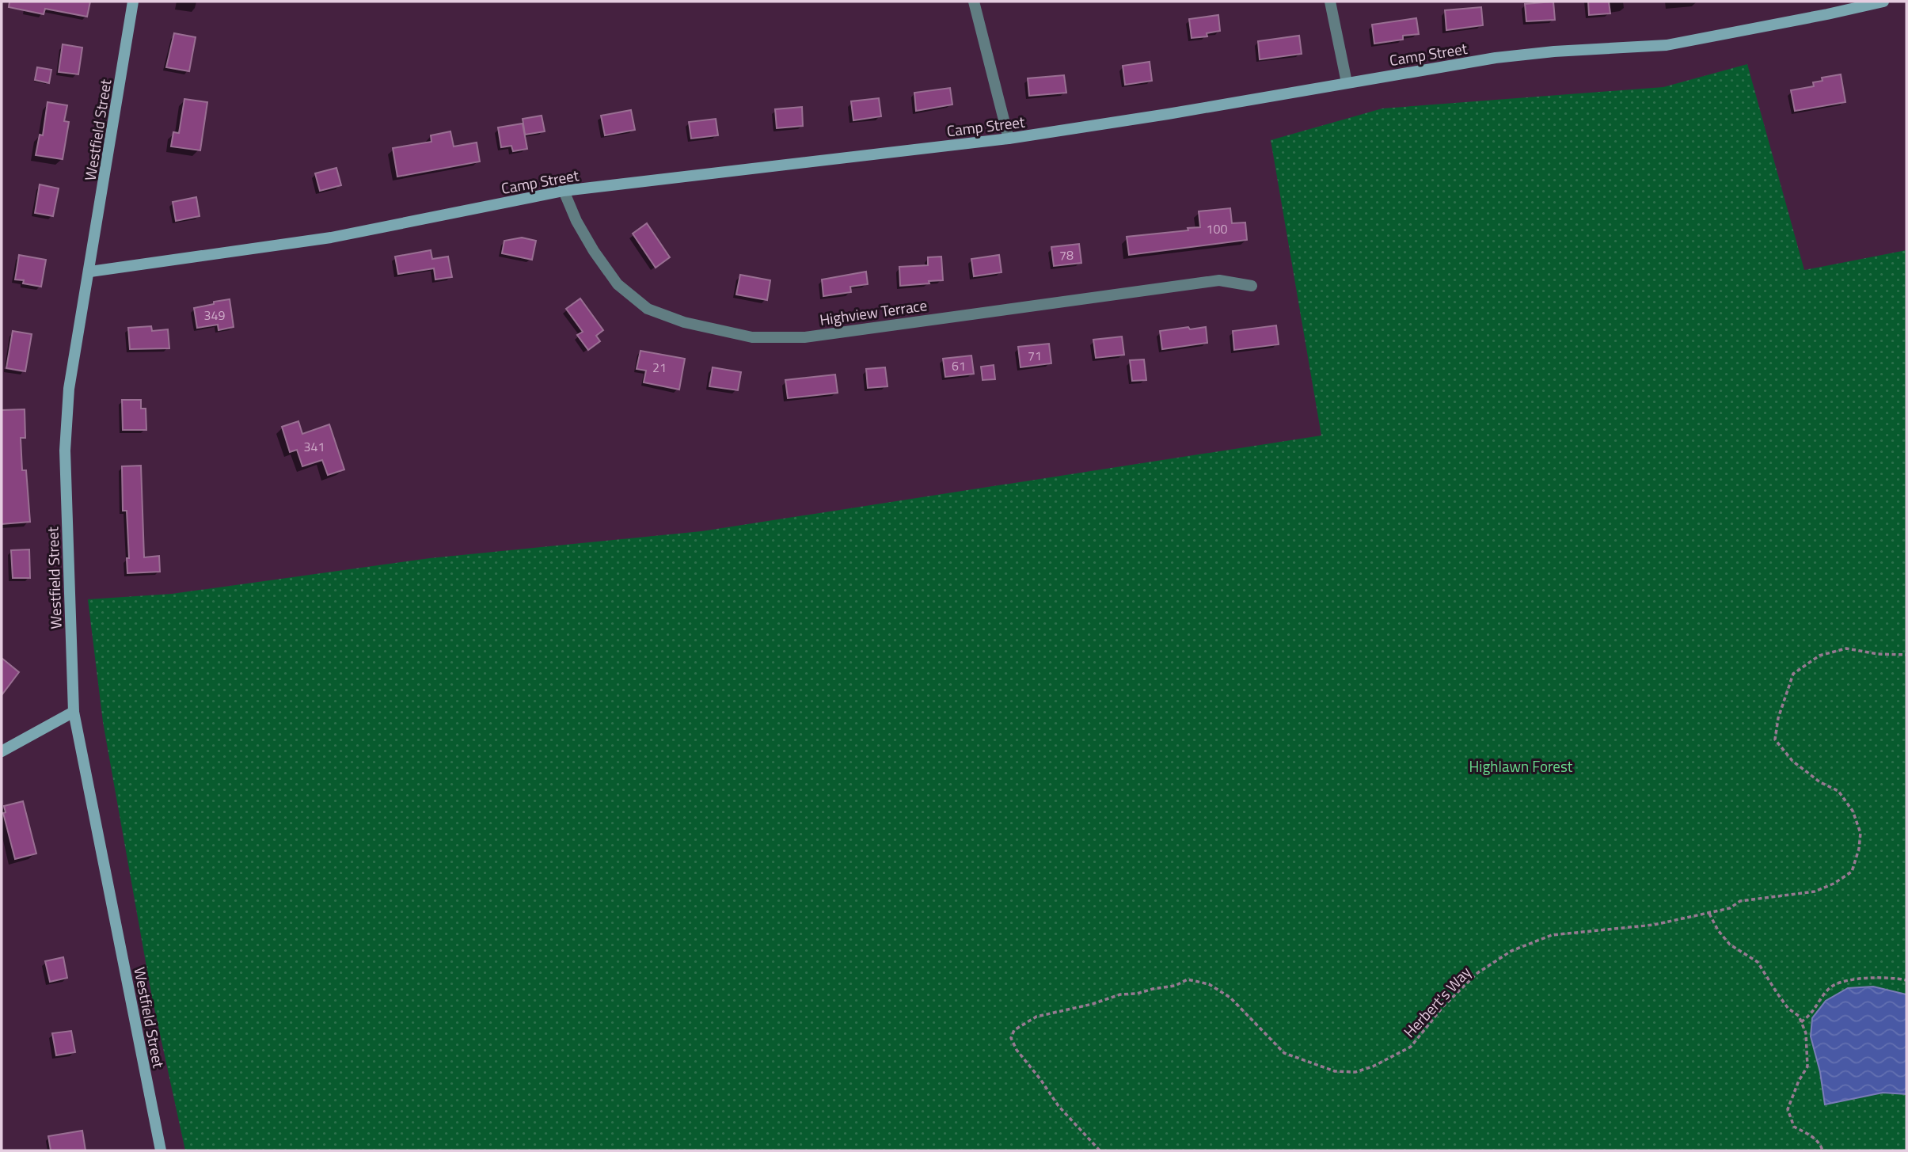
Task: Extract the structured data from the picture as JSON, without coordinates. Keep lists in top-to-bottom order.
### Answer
{
  "streets": {
    "street": ["Camp Street", "Westfield Street", "Highview Terrace"],
    "path": ["Herbert's Way"]
  },
  "crossings": [
    ["Camp Street", "Westfield Street"],
    ["Camp Street", "Highview Terrace"]
  ],
  "parks": ["Highlawn Forest"],
  "house_numbers": [
    "100",
    "78",
    "349",
    "71",
    "61",
    "21",
    "341"
  ]
}
